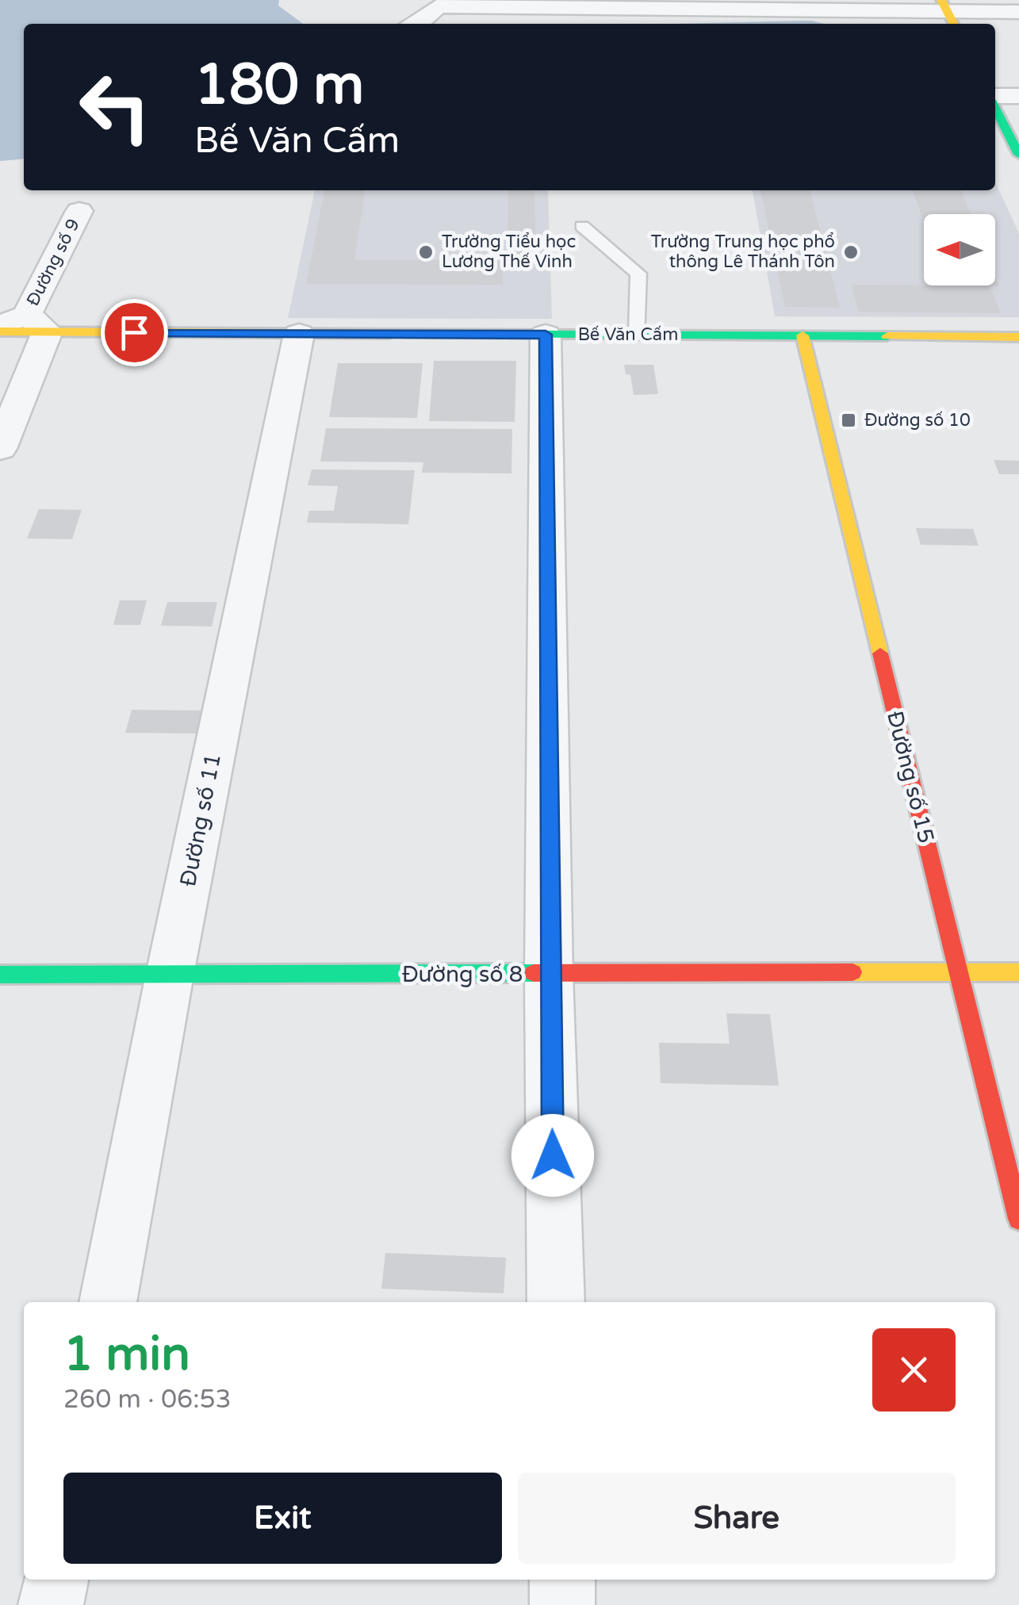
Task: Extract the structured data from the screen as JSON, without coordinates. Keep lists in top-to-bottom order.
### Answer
{
  "streets": {
    "street": [
      "Đường số 9",
      "Bế Văn Cấm",
      "Đường số 15",
      "Đường số 11",
      "Đường số 8"
    ]
  },
  "crossings": [
    ["Đường số 9", "Bế Văn Cấm"],
    ["Bế Văn Cấm", "Đường số 15"],
    ["Bế Văn Cấm", "Đường số 11"],
    ["Đường số 15", "Đường số 8"],
    ["Đường số 11", "Đường số 8"]
  ],
  "places": {
    "other": ["Trường Tiểu học Lương Thế Vinh", "Trường Trung học phổ thông Lê Thánh Tôn"],
    "transit": ["Đường số 10"]
  },
  "north": "left",
  "page": {
    "turn": ["180 m", "Bế Văn Cấm"],
    "heading": ["1 min", "260 m · 06:53"],
    "buttons": ["Exit", "Share"]
  }
}
